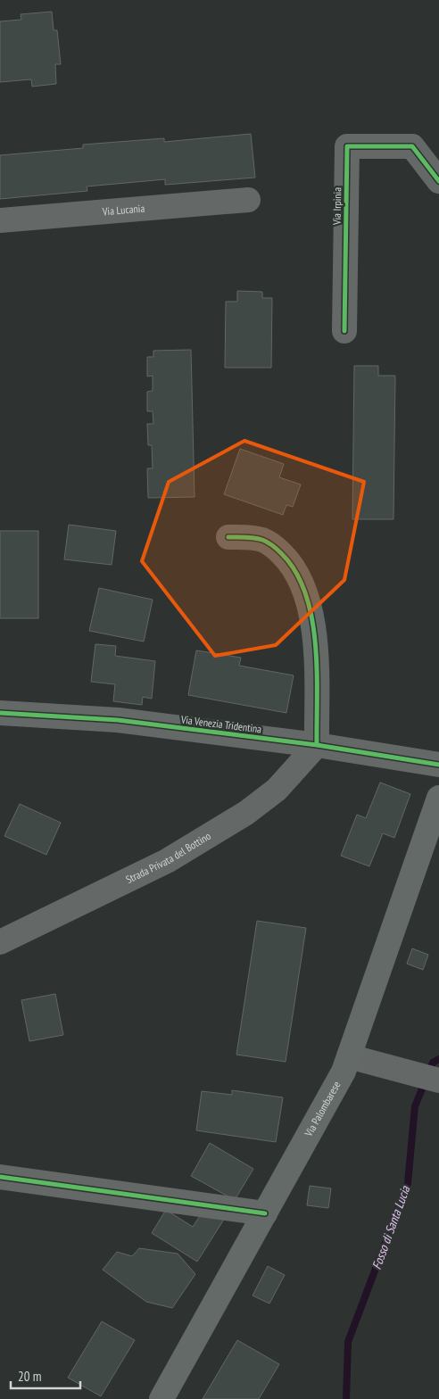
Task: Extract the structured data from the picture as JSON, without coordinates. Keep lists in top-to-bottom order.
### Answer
{
  "streets": {
    "main road": ["Via Palombarese"],
    "street": [
      "Via Irpinia",
      "Via Lucania",
      "Via Venezia Tridentina",
      "Strada Privata del Bottino"
    ]
  },
  "crossings": [
    ["Via Venezia Tridentina", "Strada Privata del Bottino"]
  ],
  "water": ["Fosso di Santa Lucia"],
  "scale_bar": "20 m"
}
